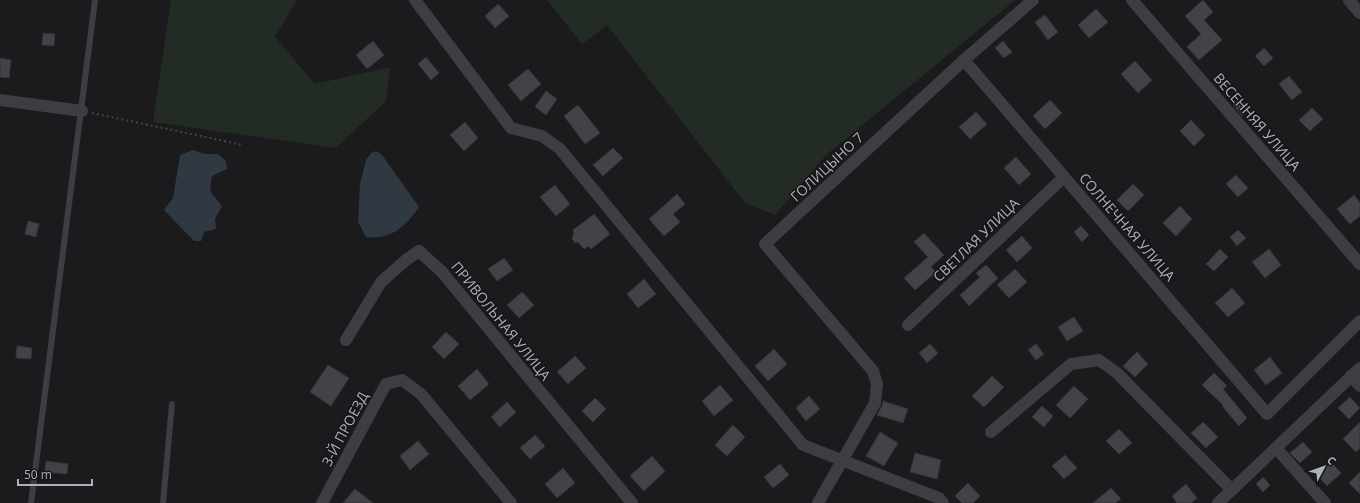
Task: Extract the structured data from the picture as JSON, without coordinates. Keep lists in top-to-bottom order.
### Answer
{
  "streets": {
    "street": [
      "ВЕСЕННЯЯ УЛИЦА",
      "ГОЛИЦЫНО 7",
      "СОЛНЕЧНАЯ УЛИЦА",
      "СВЕТЛАЯ УЛИЦА",
      "ПРИВОЛЬНАЯ УЛИЦА",
      "3-Й ПРОЕЗД"
    ]
  },
  "crossings": [
    ["ГОЛИЦЫНО 7", "СОЛНЕЧНАЯ УЛИЦА"],
    ["СОЛНЕЧНАЯ УЛИЦА", "СВЕТЛАЯ УЛИЦА"]
  ],
  "scale_bar": "50 m",
  "north": "top right"
}
